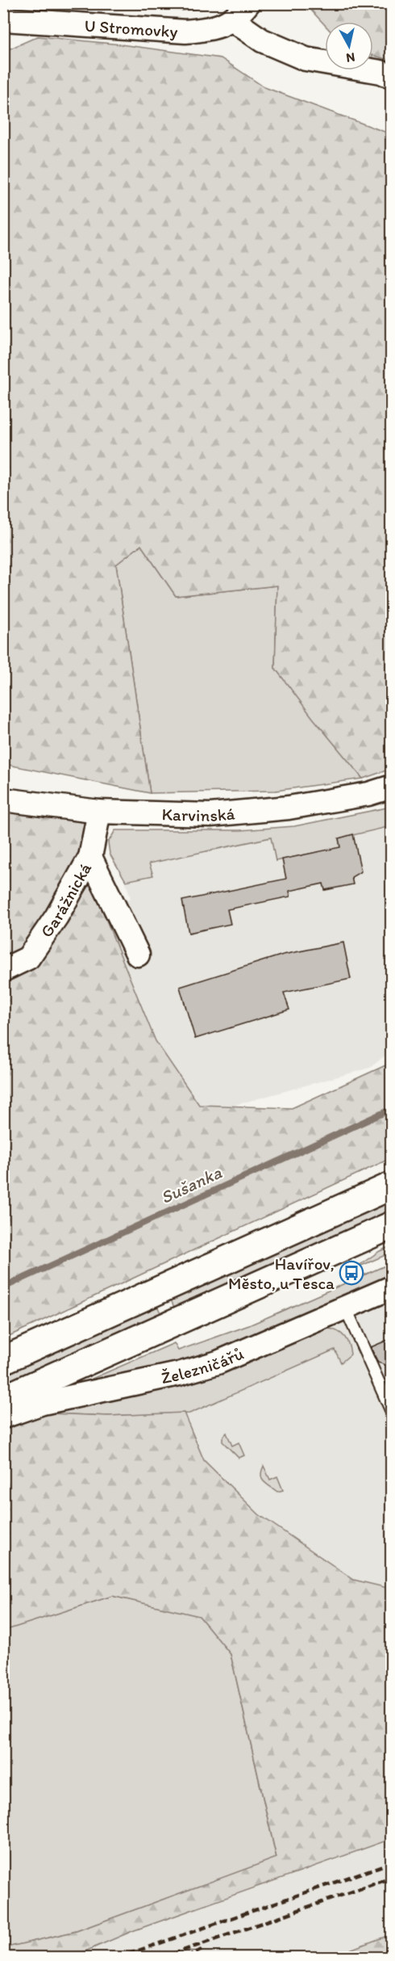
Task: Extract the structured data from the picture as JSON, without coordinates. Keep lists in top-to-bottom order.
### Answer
{
  "streets": {
    "street": [
      "U Stromovky",
      "Karvinská",
      "Garážnická",
      "Železničářů"
    ]
  },
  "crossings": [
    ["Karvinská", "Garážnická"]
  ],
  "water": ["Sušanka"],
  "places": {
    "bus stop": ["Havířov, Město, u Tesca"]
  },
  "north": "bottom"
}
